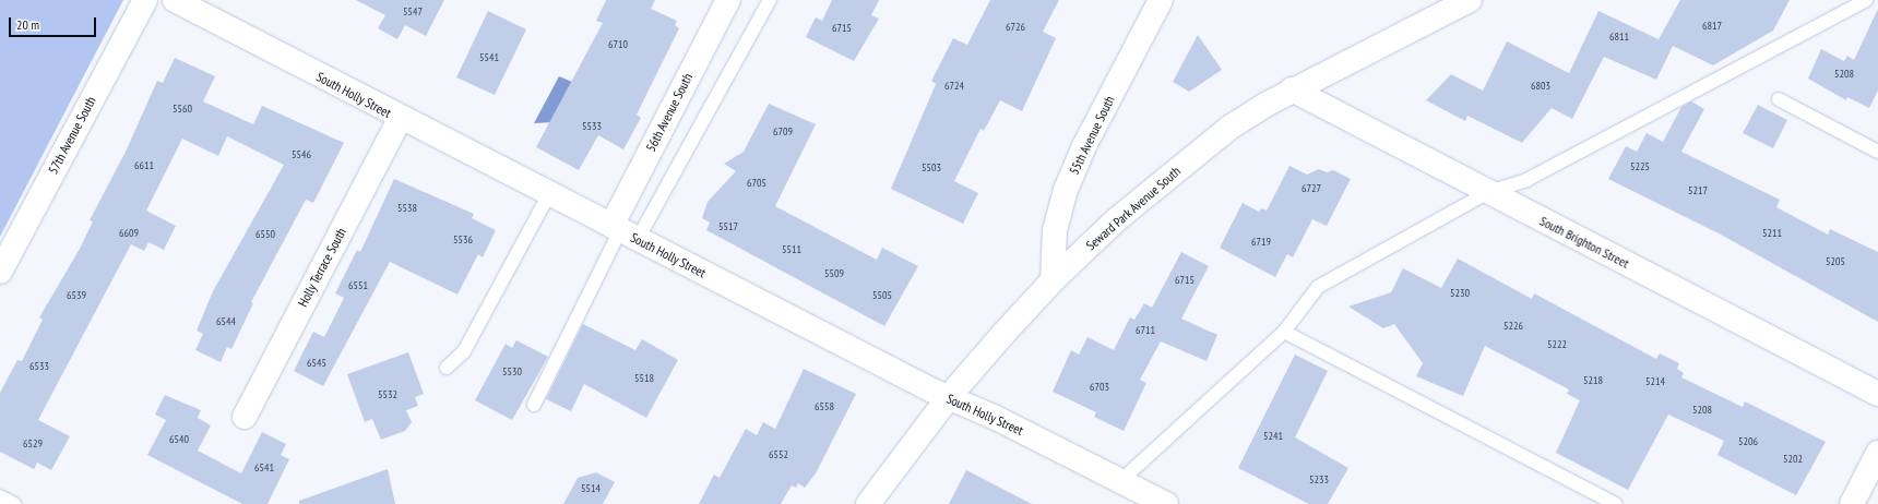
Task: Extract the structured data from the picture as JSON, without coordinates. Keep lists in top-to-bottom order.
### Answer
{
  "streets": {
    "street": [
      "South Holly Street",
      "56th Avenue South",
      "57th Avenue South",
      "55th Avenue South",
      "Seward Park Avenue South",
      "South Brighton Street",
      "Holly Terrace South"
    ]
  },
  "crossings": [
    ["South Holly Street", "56th Avenue South"],
    ["South Holly Street", "Seward Park Avenue South"],
    ["South Holly Street", "Holly Terrace South"],
    ["55th Avenue South", "Seward Park Avenue South"],
    ["Seward Park Avenue South", "South Brighton Street"]
  ],
  "house_numbers": [
    "5547",
    "6817",
    "6726",
    "6715",
    "6811",
    "6710",
    "5541",
    "5208",
    "6724",
    "6803",
    "5560",
    "5533",
    "6709",
    "5546",
    "6611",
    "5225",
    "5503",
    "6705",
    "6727",
    "5217",
    "5538",
    "5517",
    "6609",
    "5211",
    "6550",
    "5536",
    "6719",
    "5511",
    "5205",
    "5509",
    "6715",
    "6551",
    "5230",
    "6539",
    "5505",
    "6544",
    "5226",
    "6711",
    "5222",
    "6545",
    "6533",
    "5530",
    "5518",
    "5218",
    "5214",
    "6703",
    "5532",
    "6558",
    "5208",
    "5241",
    "6540",
    "5206",
    "6529",
    "6552",
    "5202",
    "6541",
    "5233",
    "5514"
  ],
  "scale_bar": "20 m"
}
